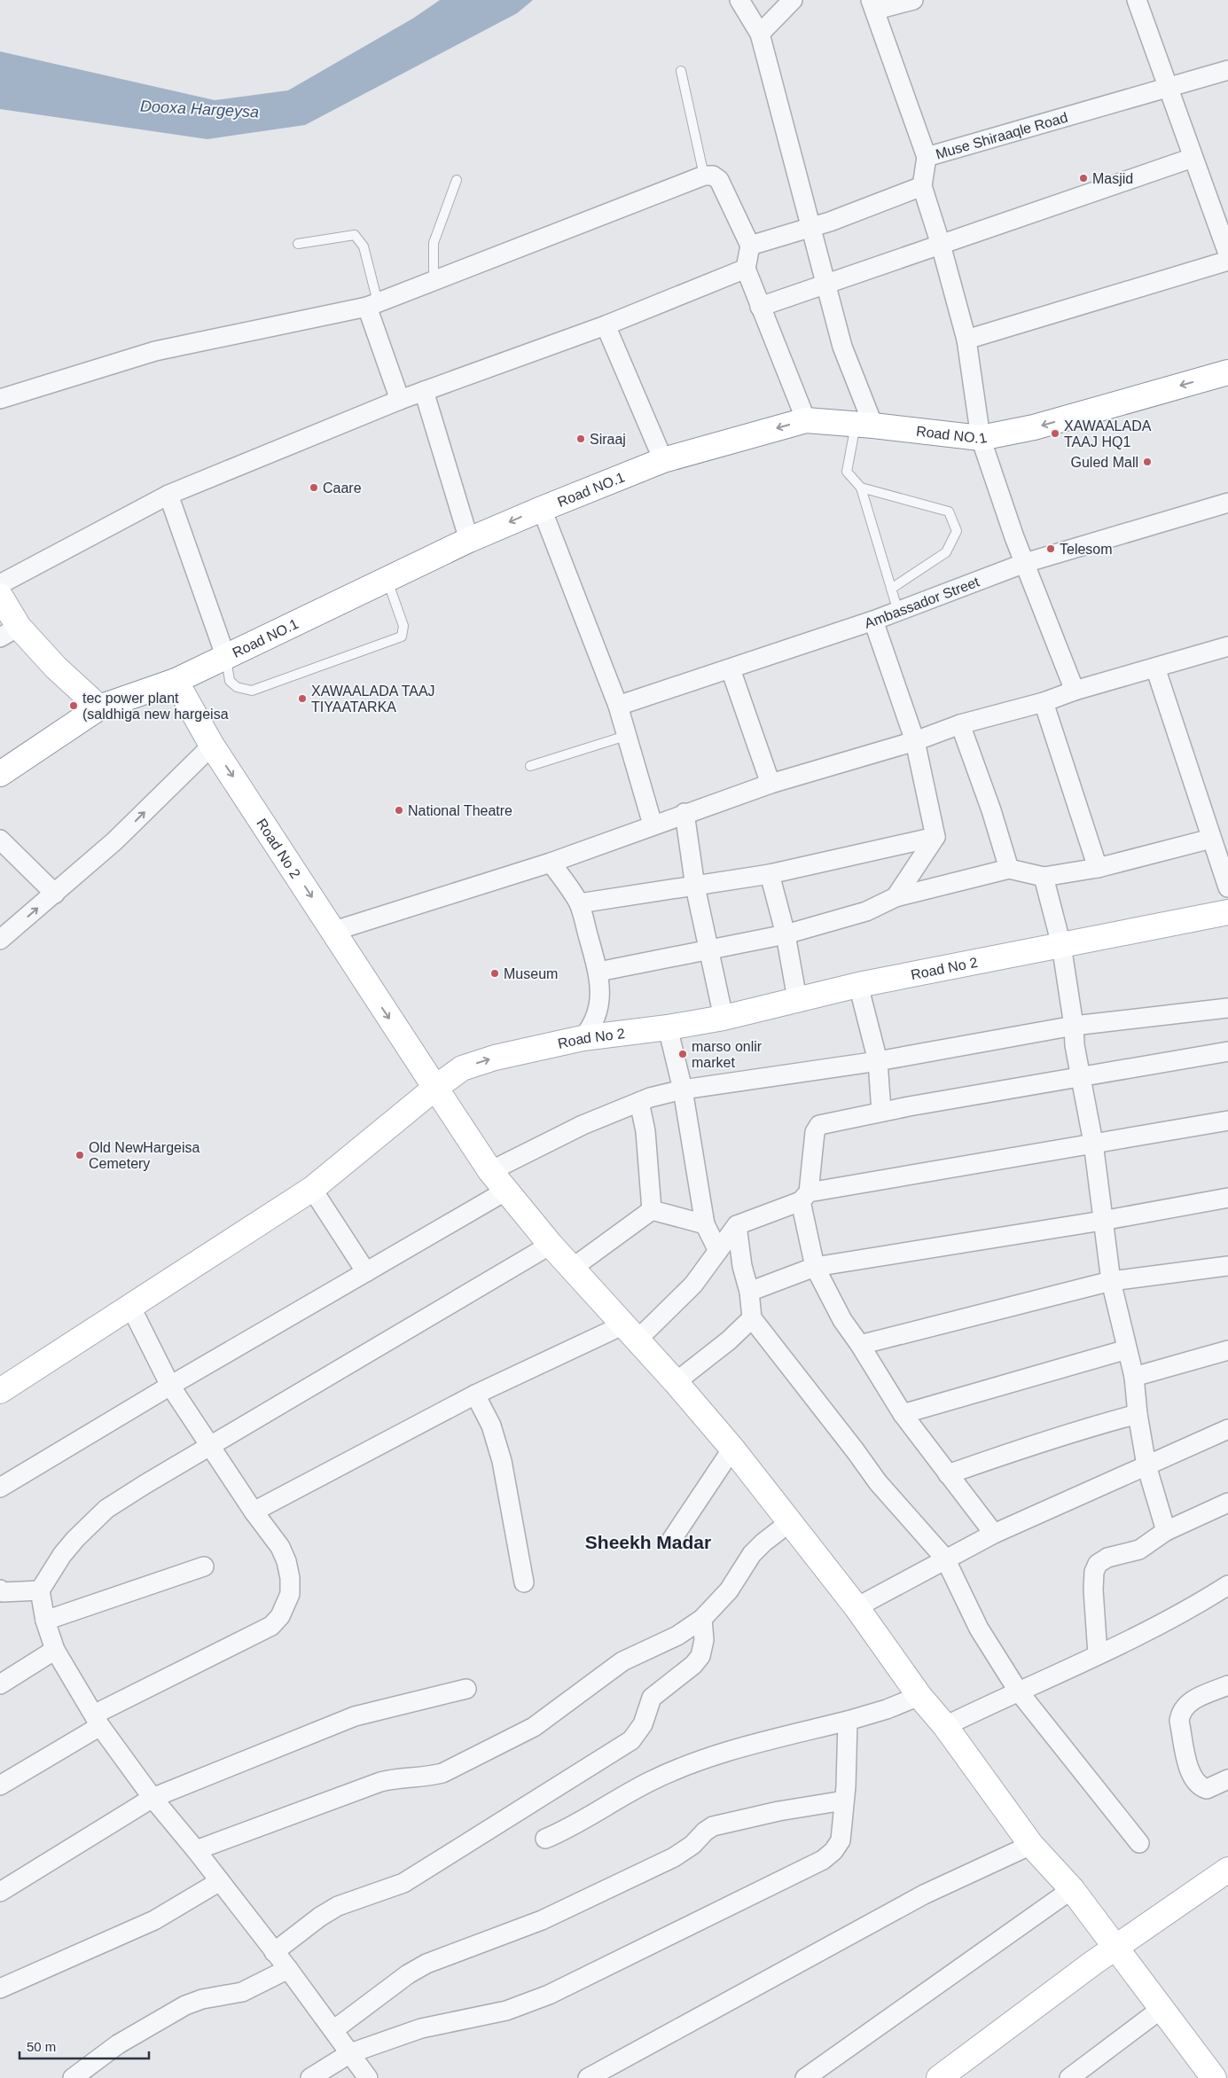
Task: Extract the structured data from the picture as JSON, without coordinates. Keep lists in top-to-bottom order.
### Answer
{
  "streets": {
    "main road": ["Road NO.1", "Road No 2"],
    "street": ["Muse Shiraaqle Road", "Ambassador Street"]
  },
  "crossings": [
    ["Road NO.1", "Road No 2"]
  ],
  "one_way": ["Road NO.1", "Road No 2"],
  "districts": ["Sheekh Madar"],
  "water": ["Dooxa Hargeysa"],
  "places": [
    "Masjid",
    "XAWAALADA TAAJ HQ1",
    "Siraaj",
    "Guled Mall",
    "Caare",
    "Telesom",
    "XAWAALADA TAAJ TIYAATARKA",
    "tec power plant (saldhiga new hargeisa",
    "National Theatre",
    "Museum",
    "marso onlir market",
    "Old NewHargeisa Cemetery"
  ],
  "scale_bar": "50 m"
}
